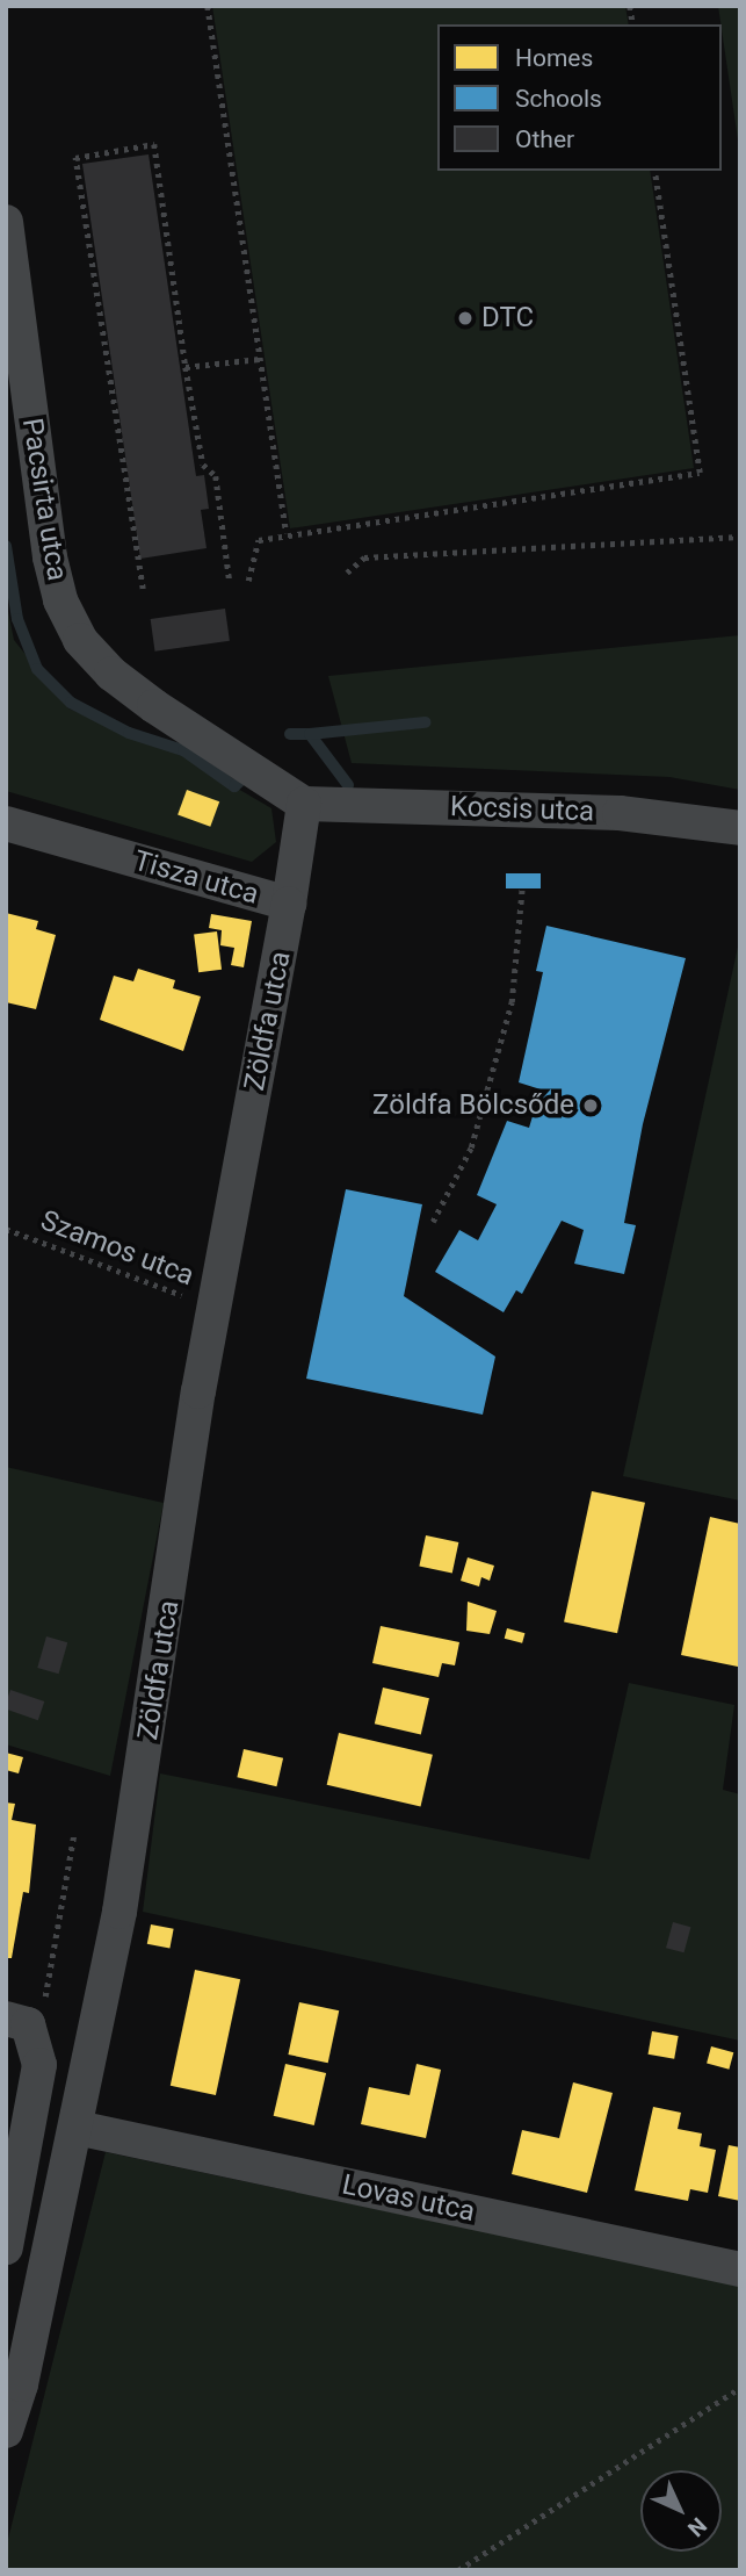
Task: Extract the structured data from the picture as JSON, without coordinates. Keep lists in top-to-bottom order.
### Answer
{
  "streets": {
    "street": [
      "Pacsirta utca",
      "Kocsis utca",
      "Tisza utca",
      "Zöldfa utca",
      "Lovas utca"
    ],
    "path": ["Szamos utca"]
  },
  "crossings": [
    ["Pacsirta utca", "Kocsis utca"],
    ["Pacsirta utca", "Tisza utca"],
    ["Kocsis utca", "Tisza utca"],
    ["Tisza utca", "Zöldfa utca"],
    ["Zöldfa utca", "Szamos utca"],
    ["Zöldfa utca", "Lovas utca"]
  ],
  "places": ["DTC", "Zöldfa Bölcsőde"],
  "legend": ["Homes", "Schools", "Other"],
  "north": "bottom right"
}
